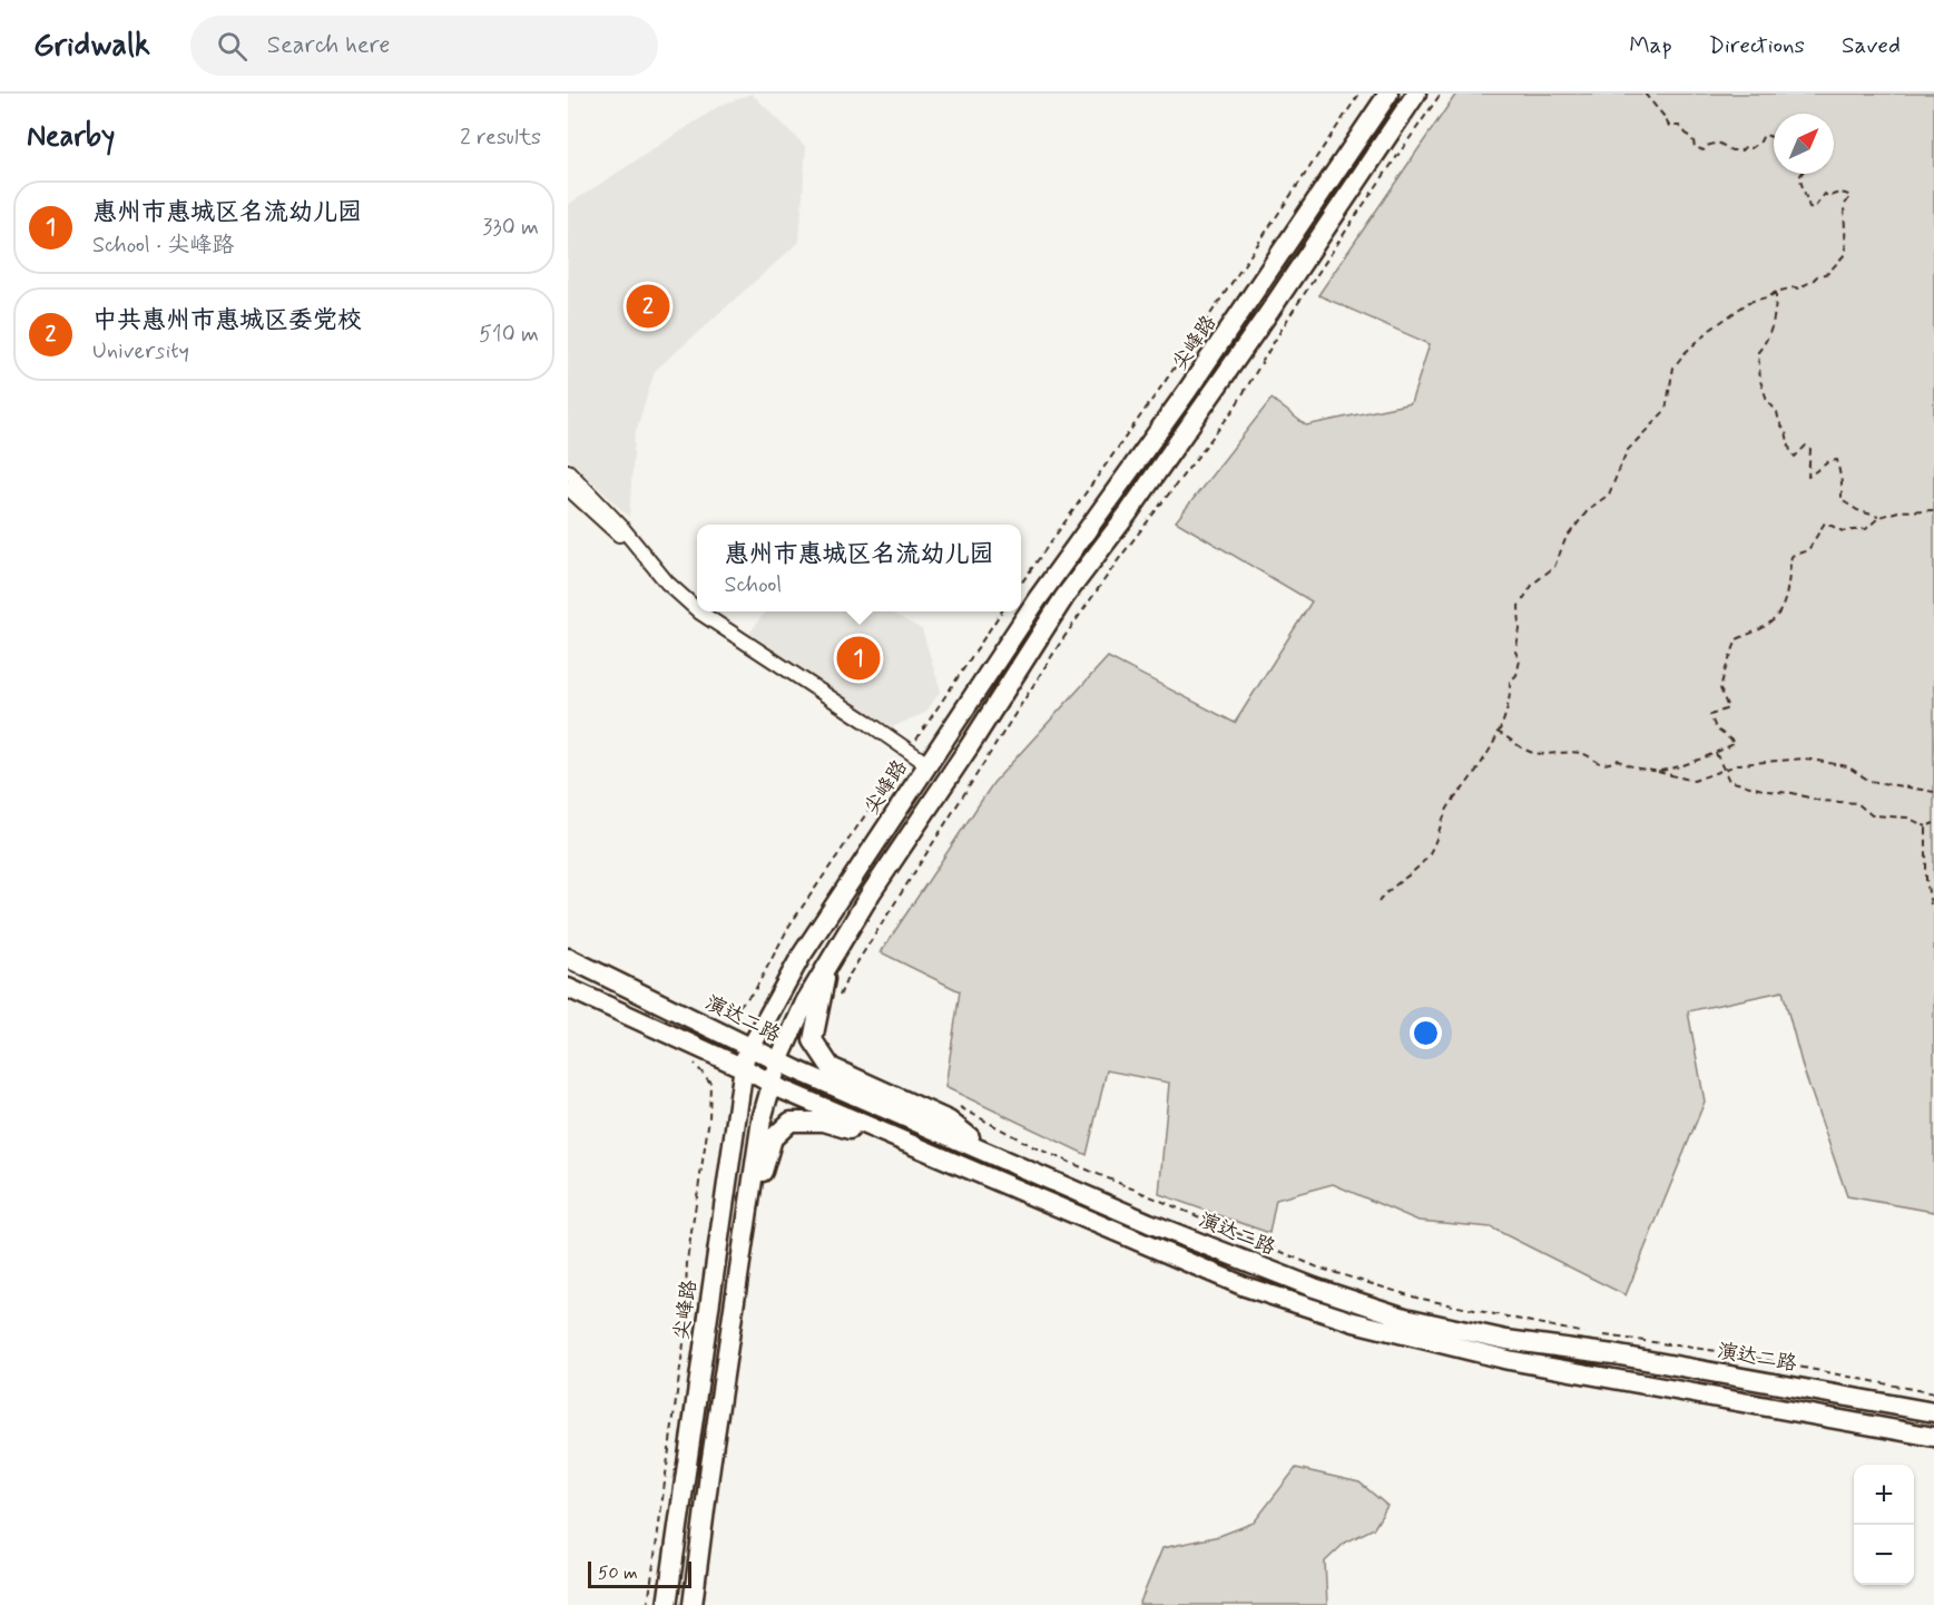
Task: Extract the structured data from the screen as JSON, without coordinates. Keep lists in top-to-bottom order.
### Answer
{
  "streets": {
    "main road": ["尖峰路", "演达二路"]
  },
  "crossings": [
    ["尖峰路", "演达二路"]
  ],
  "scale_bar": "50 m",
  "north": "top right",
  "page": {
    "header": "Gridwalk",
    "search": "Search here",
    "nav": ["Map", "Directions", "Saved"],
    "heading": ["Nearby", "2 results"],
    "list": [
      {
        "mark": "1",
        "name": "惠州市惠城区名流幼儿园",
        "note": "School · 尖峰路",
        "value": "330 m"
      },
      {
        "mark": "2",
        "name": "中共惠州市惠城区委党校",
        "note": "University",
        "value": "510 m"
      }
    ],
    "pins": ["2", "1"],
    "popup": ["惠州市惠城区名流幼儿园", "School"],
    "map_buttons": ["+", "−"],
    "scale": "50 m"
  }
}
